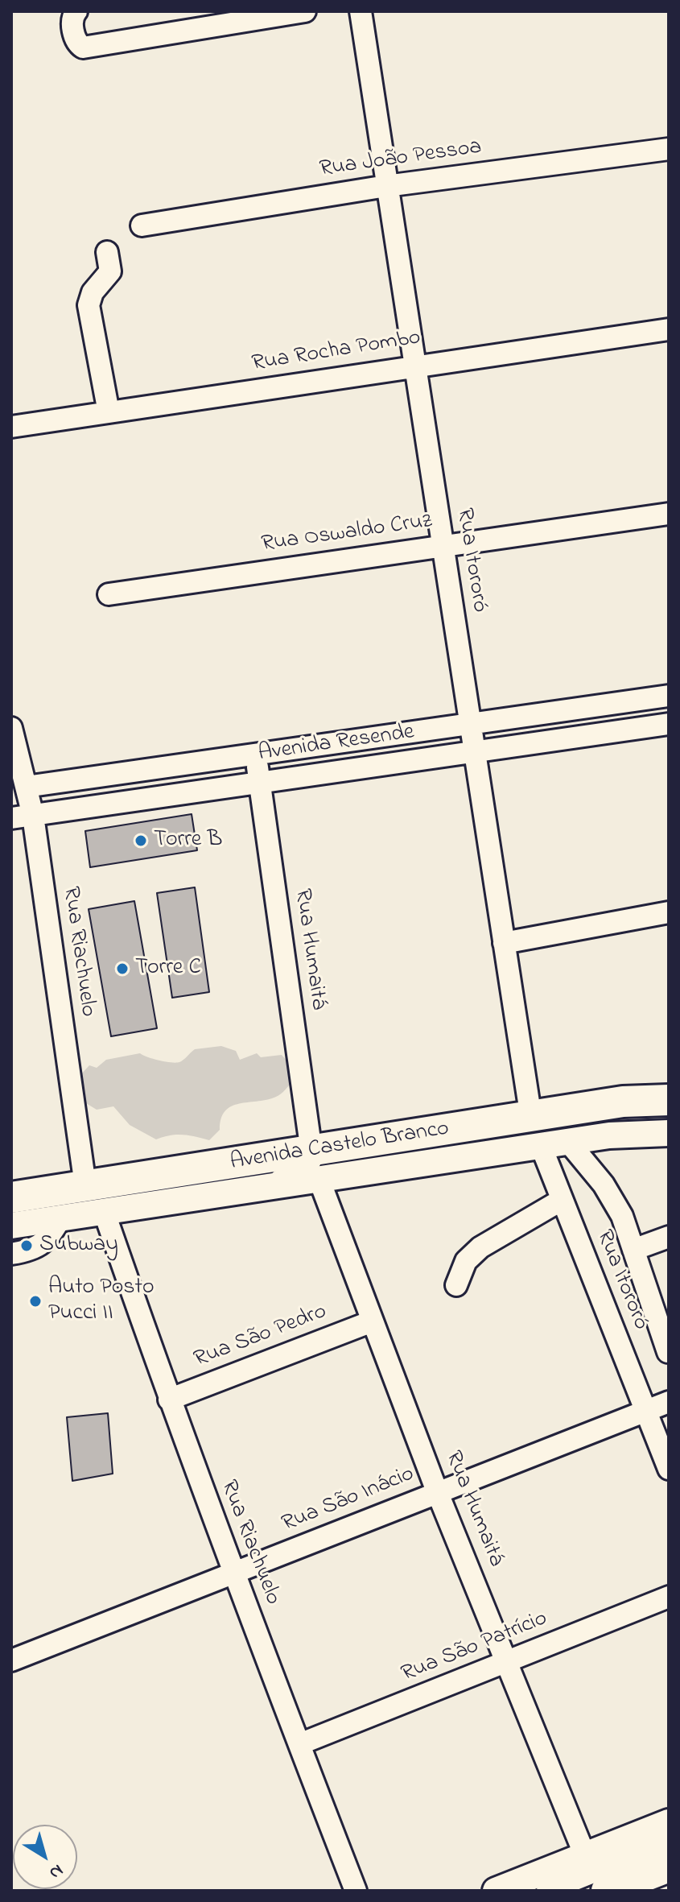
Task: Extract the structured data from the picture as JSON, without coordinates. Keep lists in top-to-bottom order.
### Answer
{
  "streets": {
    "highway": ["Avenida Castelo Branco"],
    "street": [
      "Rua João Pessoa",
      "Rua Rocha Pombo",
      "Rua Oswaldo Cruz",
      "Rua Itororó",
      "Avenida Resende",
      "Rua Humaitá",
      "Rua Riachuelo",
      "Rua São Pedro",
      "Rua São Inácio",
      "Rua São Patrício"
    ]
  },
  "crossings": [
    ["Rua João Pessoa", "Rua Itororó"],
    ["Rua Rocha Pombo", "Rua Itororó"],
    ["Rua Oswaldo Cruz", "Rua Itororó"],
    ["Rua Itororó", "Avenida Resende"],
    ["Rua Itororó", "Avenida Castelo Branco"],
    ["Rua Itororó", "Rua São Inácio"],
    ["Avenida Resende", "Rua Humaitá"],
    ["Avenida Resende", "Rua Riachuelo"],
    ["Rua Humaitá", "Avenida Castelo Branco"],
    ["Rua Humaitá", "Rua São Pedro"],
    ["Rua Humaitá", "Rua São Inácio"],
    ["Rua Humaitá", "Rua São Patrício"],
    ["Rua Riachuelo", "Avenida Castelo Branco"],
    ["Rua Riachuelo", "Rua São Pedro"],
    ["Rua Riachuelo", "Rua São Inácio"],
    ["Rua Riachuelo", "Rua São Patrício"]
  ],
  "places": [
    "Torre B",
    "Torre C",
    "Subway",
    "Auto Posto Pucci II"
  ],
  "north": "bottom right"
}
